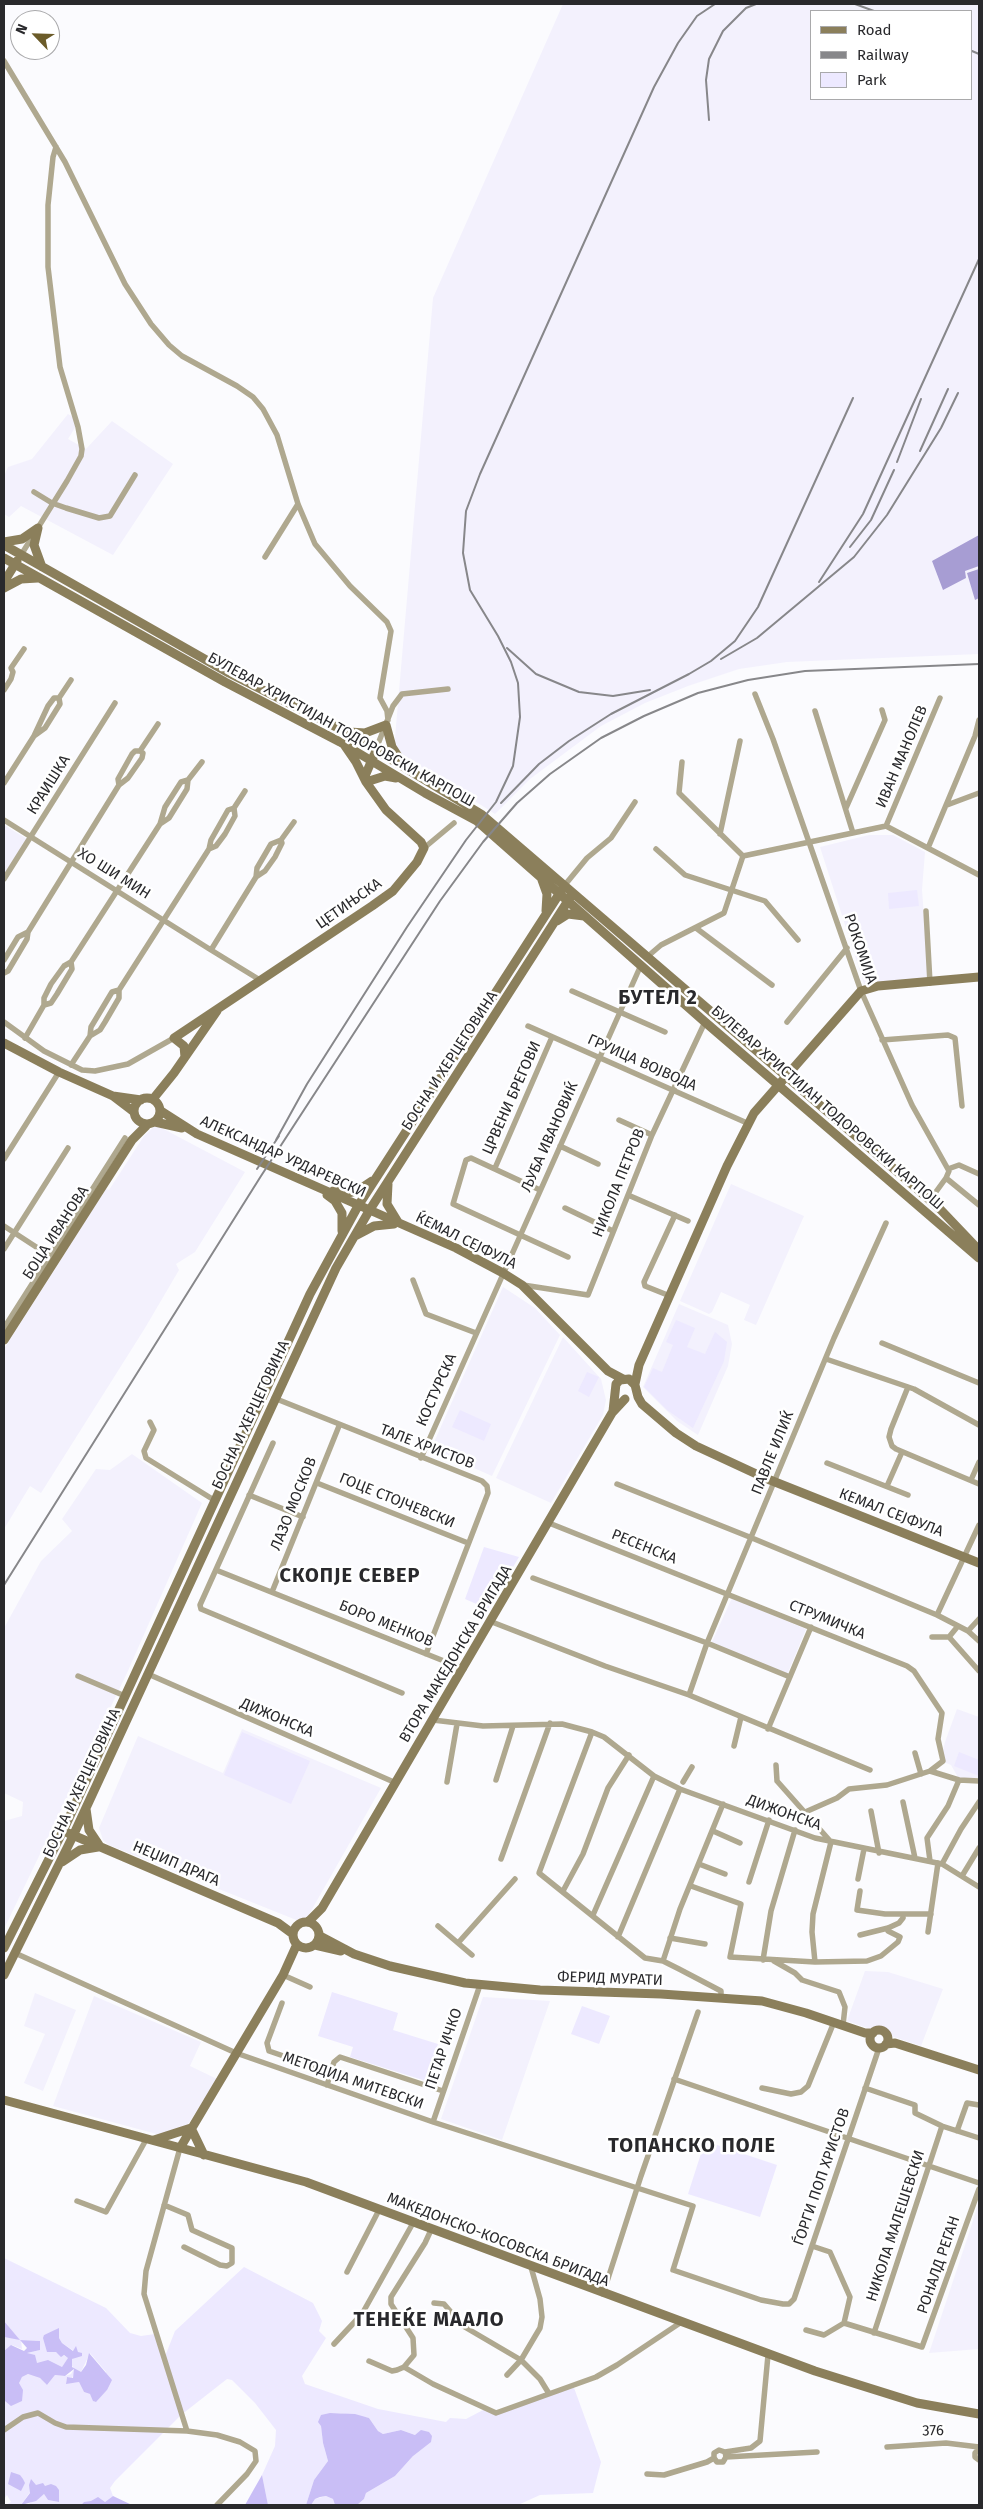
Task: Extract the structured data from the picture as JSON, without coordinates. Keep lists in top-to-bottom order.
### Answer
{
  "streets": {
    "street": [
      "БУЛЕВАР ХРИСТИЈАН ТОДОРОВСКИ КАРПОШ",
      "ИВАН МАНОЛЕВ",
      "КРАИШКА",
      "ХО ШИ МИН",
      "ЦЕТИЊСКА",
      "РОКОМИЈА",
      "БОСНА И ХЕРЦЕГОВИНА",
      "ГРУИЦА ВОЈВОДА",
      "ЦРВЕНИ БРЕГОВИ",
      "ЉУБА ИВАНОВИЌ",
      "АЛЕКСАНДАР УРДАРЕВСКИ",
      "НИКОЛА ПЕТРОВ",
      "БОЦА ИВАНОВА",
      "ЌЕМАЛ СЕЈФУЛА",
      "КОСТУРСКА",
      "ТАЛЕ ХРИСТОВ",
      "ПАВЛЕ ИЛИЌ",
      "ГОЦЕ СТОЈЧЕВСКИ",
      "ЛАЗО МОСКОВ",
      "КЕМАЛ СЕЈФУЛА",
      "РЕСЕНСКА",
      "СТРУМИЧКА",
      "БОРО МЕНКОВ",
      "ВТОРА МАКЕДОНСКА БРИГАДА",
      "ДИЖОНСКА",
      "НЕЏИП ДРАГА",
      "ФЕРИД МУРАТИ",
      "ПЕТАР ИЧКО",
      "МЕТОДИЈА МИТЕВСКИ",
      "ЃОРГИ ПОП ХРИСТОВ",
      "НИКОЛА МАЛЕШЕВСКИ",
      "МАКЕДОНСКО-КОСОВСКА БРИГАДА",
      "РОНАЛД РЕГАН",
      "376"
    ]
  },
  "crossings": [
    ["БУЛЕВАР ХРИСТИЈАН ТОДОРОВСКИ КАРПОШ", "БОСНА И ХЕРЦЕГОВИНА"],
    ["БУЛЕВАР ХРИСТИЈАН ТОДОРОВСКИ КАРПОШ", "ЉУБА ИВАНОВИЌ"],
    ["БУЛЕВАР ХРИСТИЈАН ТОДОРОВСКИ КАРПОШ", "НИКОЛА ПЕТРОВ"],
    ["ИВАН МАНОЛЕВ", "РОКОМИЈА"],
    ["КРАИШКА", "ХО ШИ МИН"],
    ["ХО ШИ МИН", "ЦЕТИЊСКА"],
    ["БОСНА И ХЕРЦЕГОВИНА", "АЛЕКСАНДАР УРДАРЕВСКИ"],
    ["БОСНА И ХЕРЦЕГОВИНА", "ЌЕМАЛ СЕЈФУЛА"],
    ["БОСНА И ХЕРЦЕГОВИНА", "ТАЛЕ ХРИСТОВ"],
    ["БОСНА И ХЕРЦЕГОВИНА", "ДИЖОНСКА"],
    ["БОСНА И ХЕРЦЕГОВИНА", "НЕЏИП ДРАГА"],
    ["БОСНА И ХЕРЦЕГОВИНА", "МЕТОДИЈА МИТЕВСКИ"],
    ["ГРУИЦА ВОЈВОДА", "ЦРВЕНИ БРЕГОВИ"],
    ["ГРУИЦА ВОЈВОДА", "ЉУБА ИВАНОВИЌ"],
    ["ГРУИЦА ВОЈВОДА", "НИКОЛА ПЕТРОВ"],
    ["ЉУБА ИВАНОВИЌ", "ЌЕМАЛ СЕЈФУЛА"],
    ["ЉУБА ИВАНОВИЌ", "КОСТУРСКА"],
    ["АЛЕКСАНДАР УРДАРЕВСКИ", "БОЦА ИВАНОВА"],
    ["АЛЕКСАНДАР УРДАРЕВСКИ", "ЌЕМАЛ СЕЈФУЛА"],
    ["НИКОЛА ПЕТРОВ", "ЌЕМАЛ СЕЈФУЛА"],
    ["ЌЕМАЛ СЕЈФУЛА", "КОСТУРСКА"],
    ["ЌЕМАЛ СЕЈФУЛА", "ВТОРА МАКЕДОНСКА БРИГАДА"],
    ["КОСТУРСКА", "ТАЛЕ ХРИСТОВ"],
    ["ТАЛЕ ХРИСТОВ", "ГОЦЕ СТОЈЧЕВСКИ"],
    ["ТАЛЕ ХРИСТОВ", "ЛАЗО МОСКОВ"],
    ["ТАЛЕ ХРИСТОВ", "БОРО МЕНКОВ"],
    ["ПАВЛЕ ИЛИЌ", "КЕМАЛ СЕЈФУЛА"],
    ["ПАВЛЕ ИЛИЌ", "РЕСЕНСКА"],
    ["ПАВЛЕ ИЛИЌ", "СТРУМИЧКА"],
    ["ГОЦЕ СТОЈЧЕВСКИ", "ЛАЗО МОСКОВ"],
    ["ЛАЗО МОСКОВ", "БОРО МЕНКОВ"],
    ["РЕСЕНСКА", "СТРУМИЧКА"],
    ["РЕСЕНСКА", "ВТОРА МАКЕДОНСКА БРИГАДА"],
    ["БОРО МЕНКОВ", "ВТОРА МАКЕДОНСКА БРИГАДА"],
    ["ВТОРА МАКЕДОНСКА БРИГАДА", "ДИЖОНСКА"],
    ["ВТОРА МАКЕДОНСКА БРИГАДА", "НЕЏИП ДРАГА"],
    ["ВТОРА МАКЕДОНСКА БРИГАДА", "ФЕРИД МУРАТИ"],
    ["НЕЏИП ДРАГА", "ФЕРИД МУРАТИ"],
    ["ФЕРИД МУРАТИ", "ПЕТАР ИЧКО"],
    ["ФЕРИД МУРАТИ", "ЃОРГИ ПОП ХРИСТОВ"],
    ["ПЕТАР ИЧКО", "МЕТОДИЈА МИТЕВСКИ"],
    ["МЕТОДИЈА МИТЕВСКИ", "ЃОРГИ ПОП ХРИСТОВ"],
    ["НИКОЛА МАЛЕШЕВСКИ", "РОНАЛД РЕГАН"]
  ],
  "districts": [
    "БУТЕЛ 2",
    "СКОПЈЕ СЕВЕР",
    "ТОПАНСКО ПОЛЕ",
    "ТЕНЕЌЕ МААЛО"
  ],
  "legend": ["Road", "Railway", "Park"],
  "north": "top left"
}
